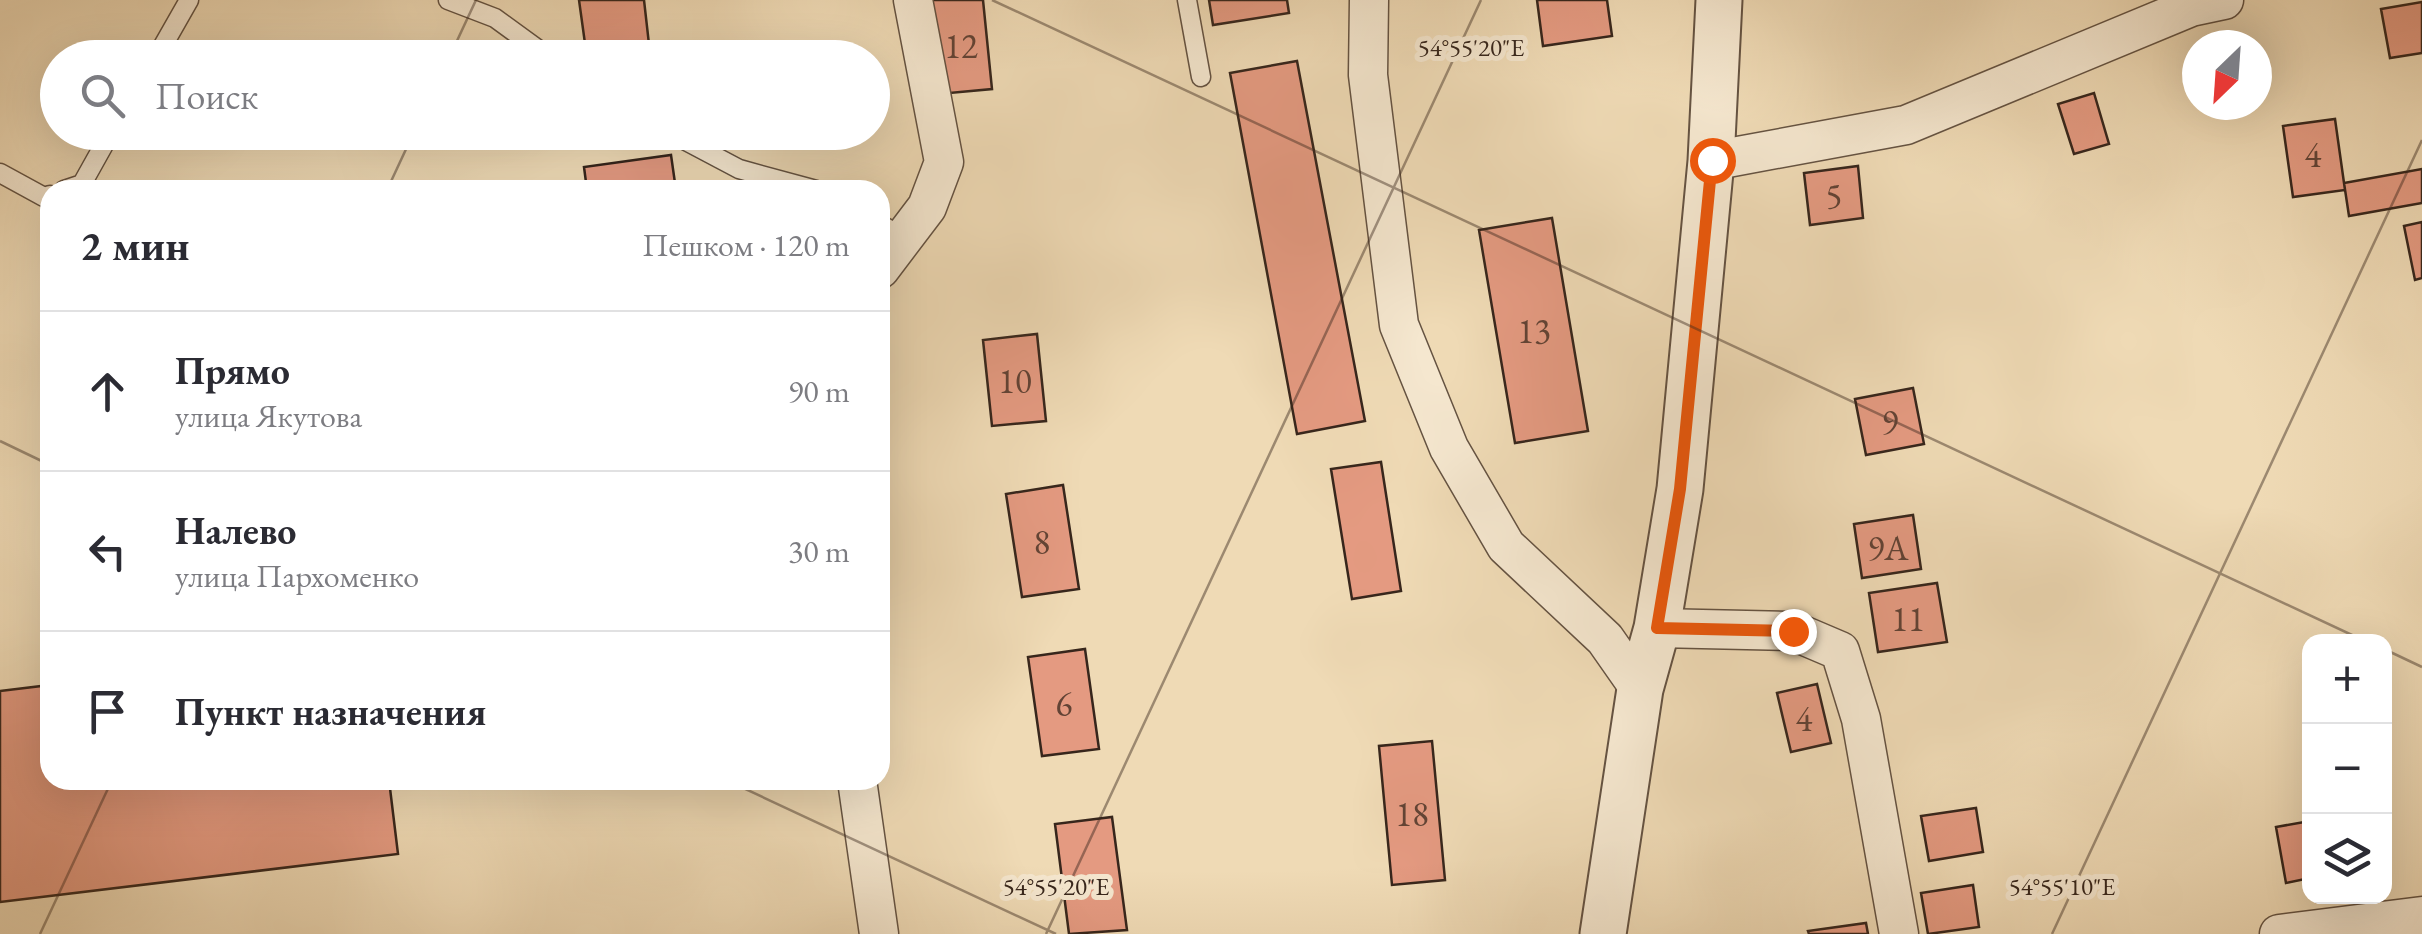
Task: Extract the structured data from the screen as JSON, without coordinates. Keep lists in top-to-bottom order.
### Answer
{
  "house_numbers": [
    "12",
    "4",
    "5",
    "13",
    "10",
    "9",
    "8",
    "9А",
    "11",
    "6",
    "4",
    "18"
  ],
  "north": "bottom left",
  "page": {
    "search": "Поиск",
    "heading": ["2 мин", "Пешком · 120 m"],
    "list": [
      ["Прямо", "улица Якутова", "90 m"],
      ["Налево", "улица Пархоменко", "30 m"],
      "Пункт назначения"
    ],
    "map_buttons": ["+", "−"]
  },
  "coordinates": ["54°55'20\"E", "54°55'10\"E"]
}
